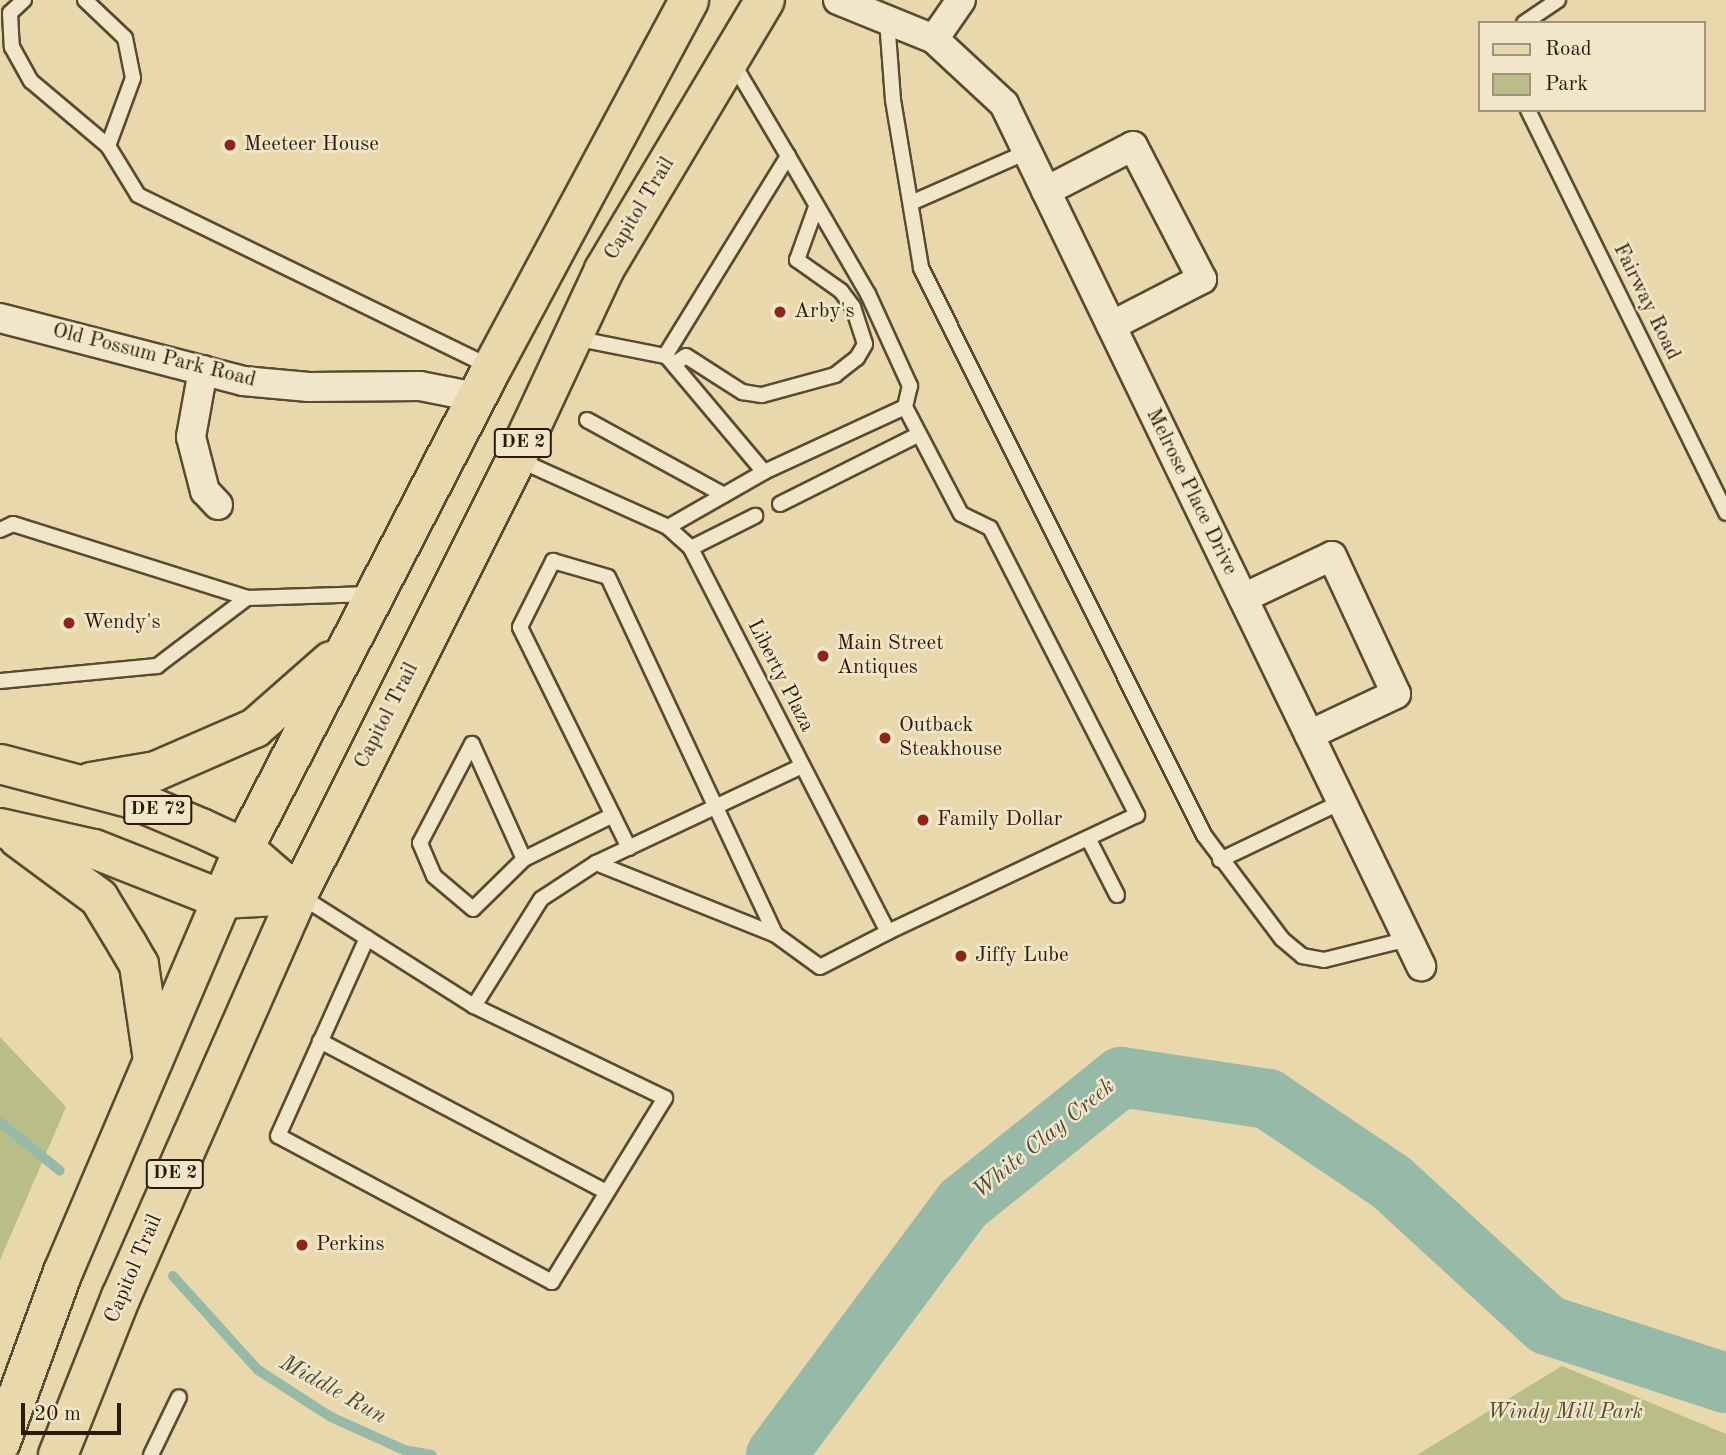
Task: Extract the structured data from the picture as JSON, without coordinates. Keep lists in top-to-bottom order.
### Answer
{
  "streets": {
    "main road": ["Capitol Trail", "DE 2", "DE 72"],
    "street": ["Old Possum Park Road", "Melrose Place Drive"],
    "lane": ["Fairway Road", "Liberty Plaza"]
  },
  "crossings": [
    ["Capitol Trail", "Liberty Plaza"],
    ["Capitol Trail", "DE 72"],
    ["Old Possum Park Road", "DE 2"],
    ["DE 2", "DE 72"]
  ],
  "water": ["White Clay Creek", "Middle Run"],
  "parks": ["Windy Mill Park"],
  "places": [
    "Meeteer House",
    "Arby's",
    "Wendy's",
    "Main Street Antiques",
    "Outback Steakhouse",
    "Family Dollar",
    "Jiffy Lube",
    "Perkins"
  ],
  "legend": ["Road", "Park"],
  "scale_bar": "20 m"
}
